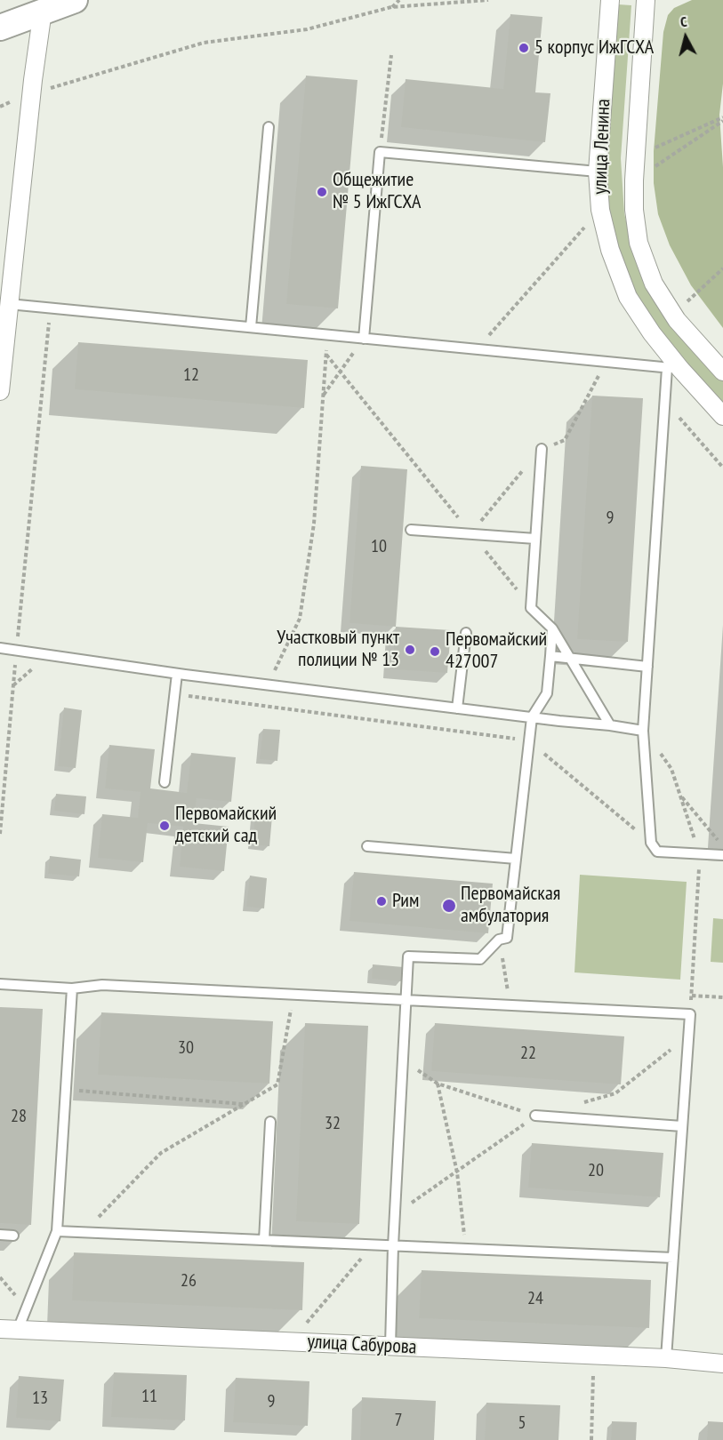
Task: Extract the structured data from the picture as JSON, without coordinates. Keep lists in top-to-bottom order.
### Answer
{
  "streets": {
    "street": ["улица Ленина", "улица Сабурова"]
  },
  "places": [
    "5 корпус ИжГСХА",
    "Общежитие № 5 ИжГСХА",
    "Участковый пункт полиции № 13",
    "Первомайский 427007",
    "Первомайский детский сад",
    "Рим",
    "Первомайская амбулатория"
  ],
  "house_numbers": [
    "12",
    "9",
    "10",
    "30",
    "22",
    "28",
    "32",
    "20",
    "26",
    "24",
    "11",
    "13",
    "9",
    "7",
    "5"
  ],
  "north": "top"
}
